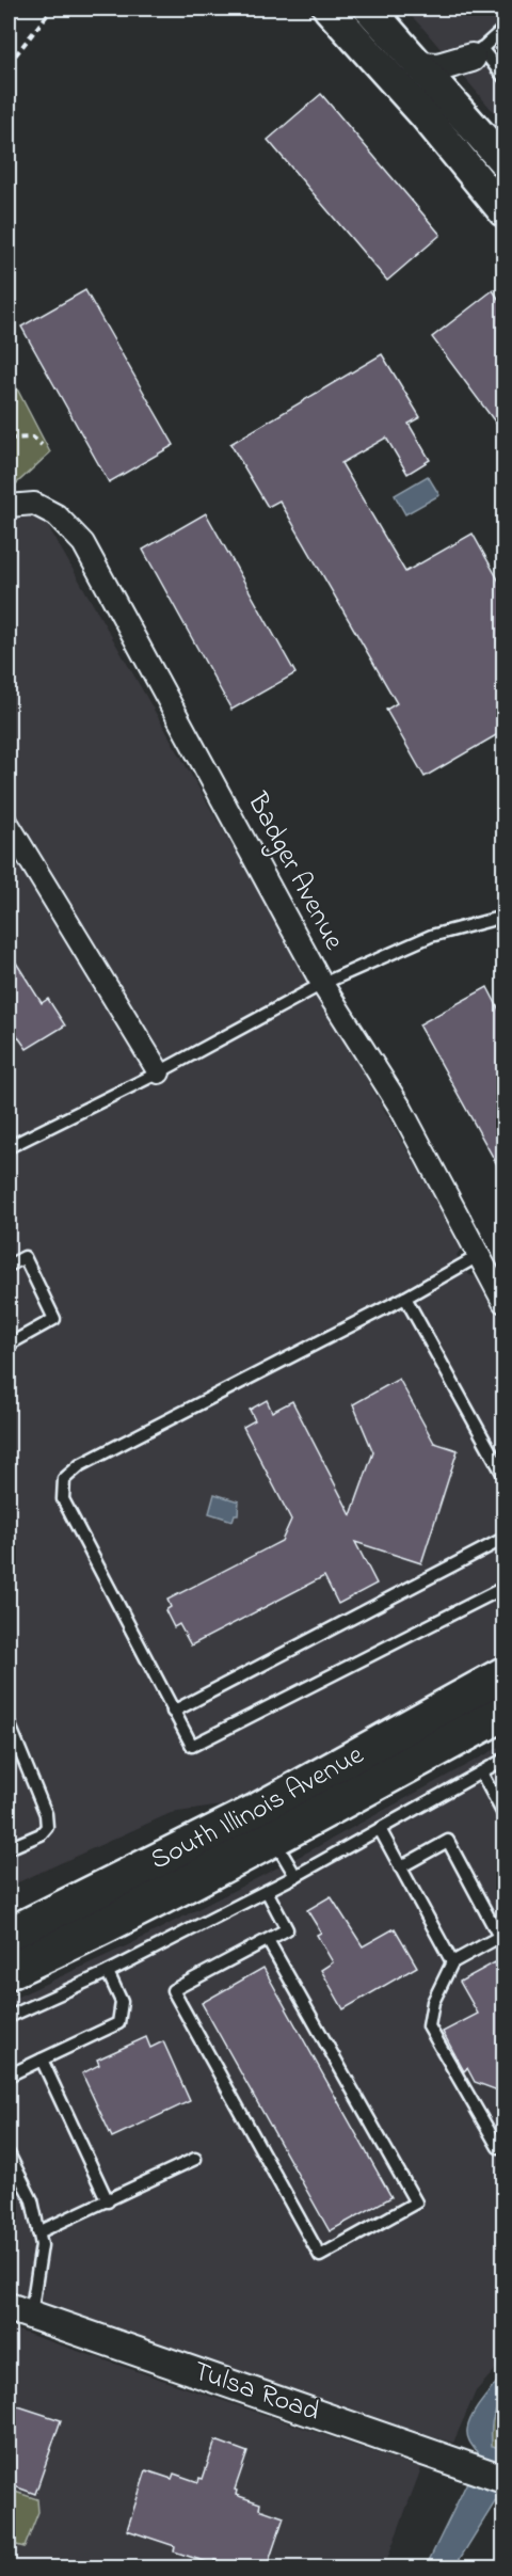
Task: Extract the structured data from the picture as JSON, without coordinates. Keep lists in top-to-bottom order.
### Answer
{
  "streets": {
    "highway": ["South Illinois Avenue"],
    "street": ["Badger Avenue", "Tulsa Road"]
  }
}
